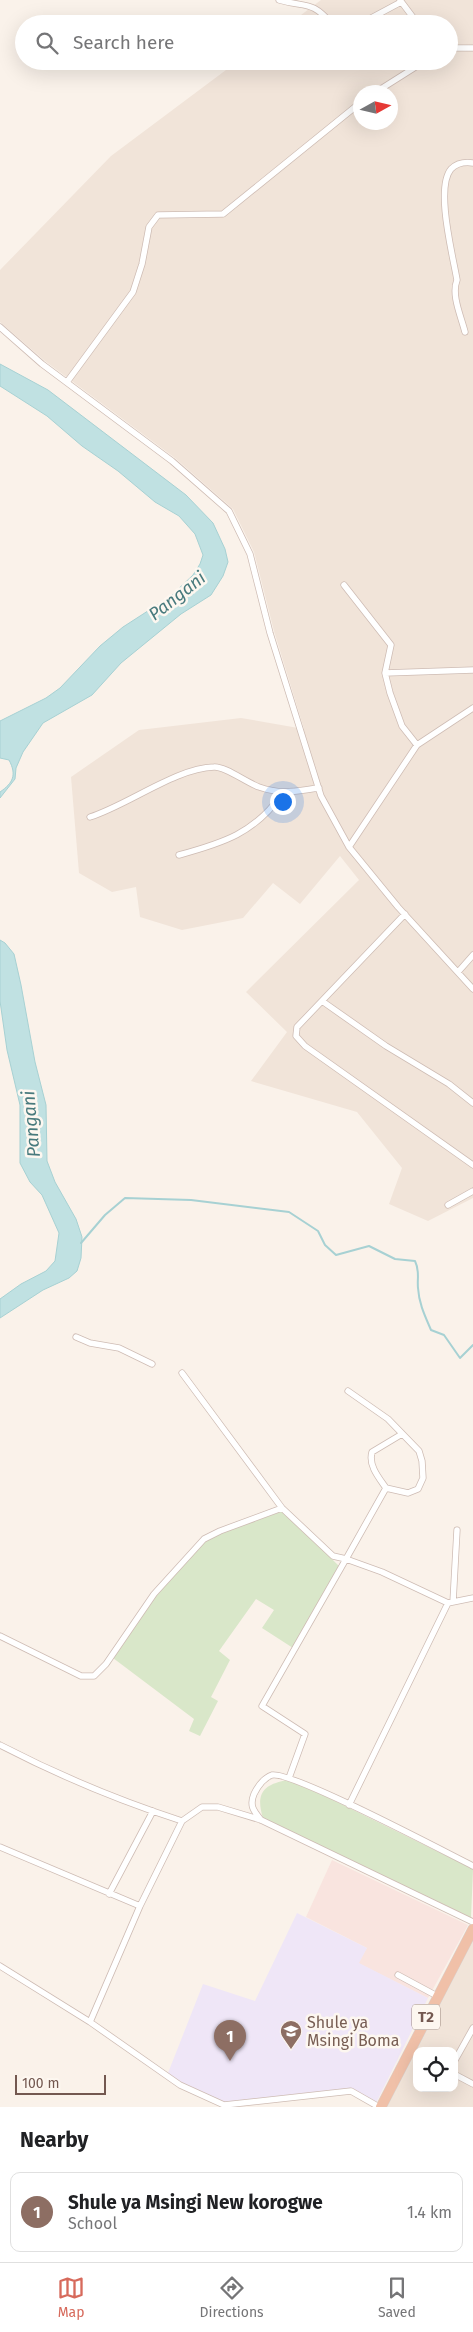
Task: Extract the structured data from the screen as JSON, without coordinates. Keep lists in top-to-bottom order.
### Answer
{
  "streets": {
    "highway": ["T2"]
  },
  "water": ["Pangani"],
  "places": {
    "school or university": ["Shule ya Msingi Boma"]
  },
  "scale_bar": "100 m",
  "north": "right",
  "page": {
    "search": "Search here",
    "pins": "1",
    "scale": "100 m",
    "heading": "Nearby",
    "list": [
      {
        "mark": "1",
        "name": "Shule ya Msingi New korogwe",
        "note": "School",
        "value": "1.4 km"
      }
    ],
    "nav": ["Map", "Directions", "Saved"]
  }
}
